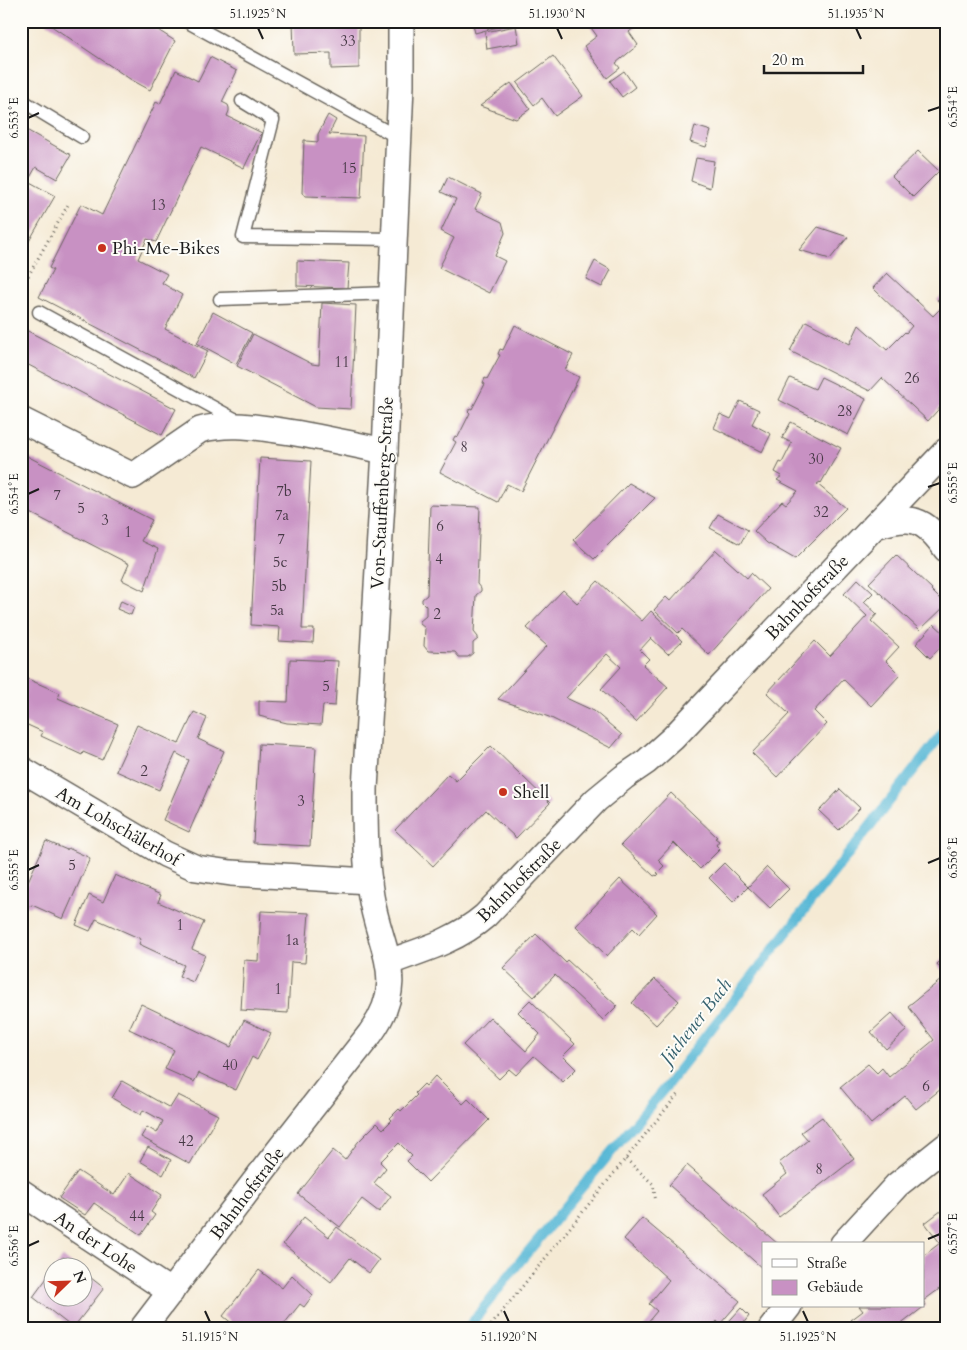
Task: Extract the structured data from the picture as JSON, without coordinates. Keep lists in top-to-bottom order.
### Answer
{
  "streets": {
    "street": [
      "Von-Stauffenberg-Straße",
      "Bahnhofstraße",
      "Am Lohschälerhof",
      "An der Lohe"
    ]
  },
  "crossings": [
    ["Von-Stauffenberg-Straße", "Bahnhofstraße"],
    ["Von-Stauffenberg-Straße", "Am Lohschälerhof"],
    ["Bahnhofstraße", "An der Lohe"]
  ],
  "water": ["Jüchener Bach"],
  "places": ["Phi-Me-Bikes", "Shell"],
  "house_numbers": [
    "33",
    "15",
    "13",
    "11",
    "26",
    "28",
    "8",
    "30",
    "7b",
    "7",
    "5",
    "32",
    "7a",
    "3",
    "6",
    "1",
    "7",
    "4",
    "5c",
    "5b",
    "5a",
    "2",
    "5",
    "2",
    "3",
    "5",
    "1",
    "1a",
    "1",
    "40",
    "6",
    "42",
    "8",
    "44"
  ],
  "legend": ["Straße", "Gebäude"],
  "scale_bar": "20 m",
  "north": "top right",
  "coordinates": [
    "51.1925°N",
    "51.1930°N",
    "51.1935°N",
    "6.554°E",
    "6.553°E",
    "6.555°E",
    "6.556°E",
    "6.557°E",
    "51.1915°N",
    "51.1920°N"
  ]
}
